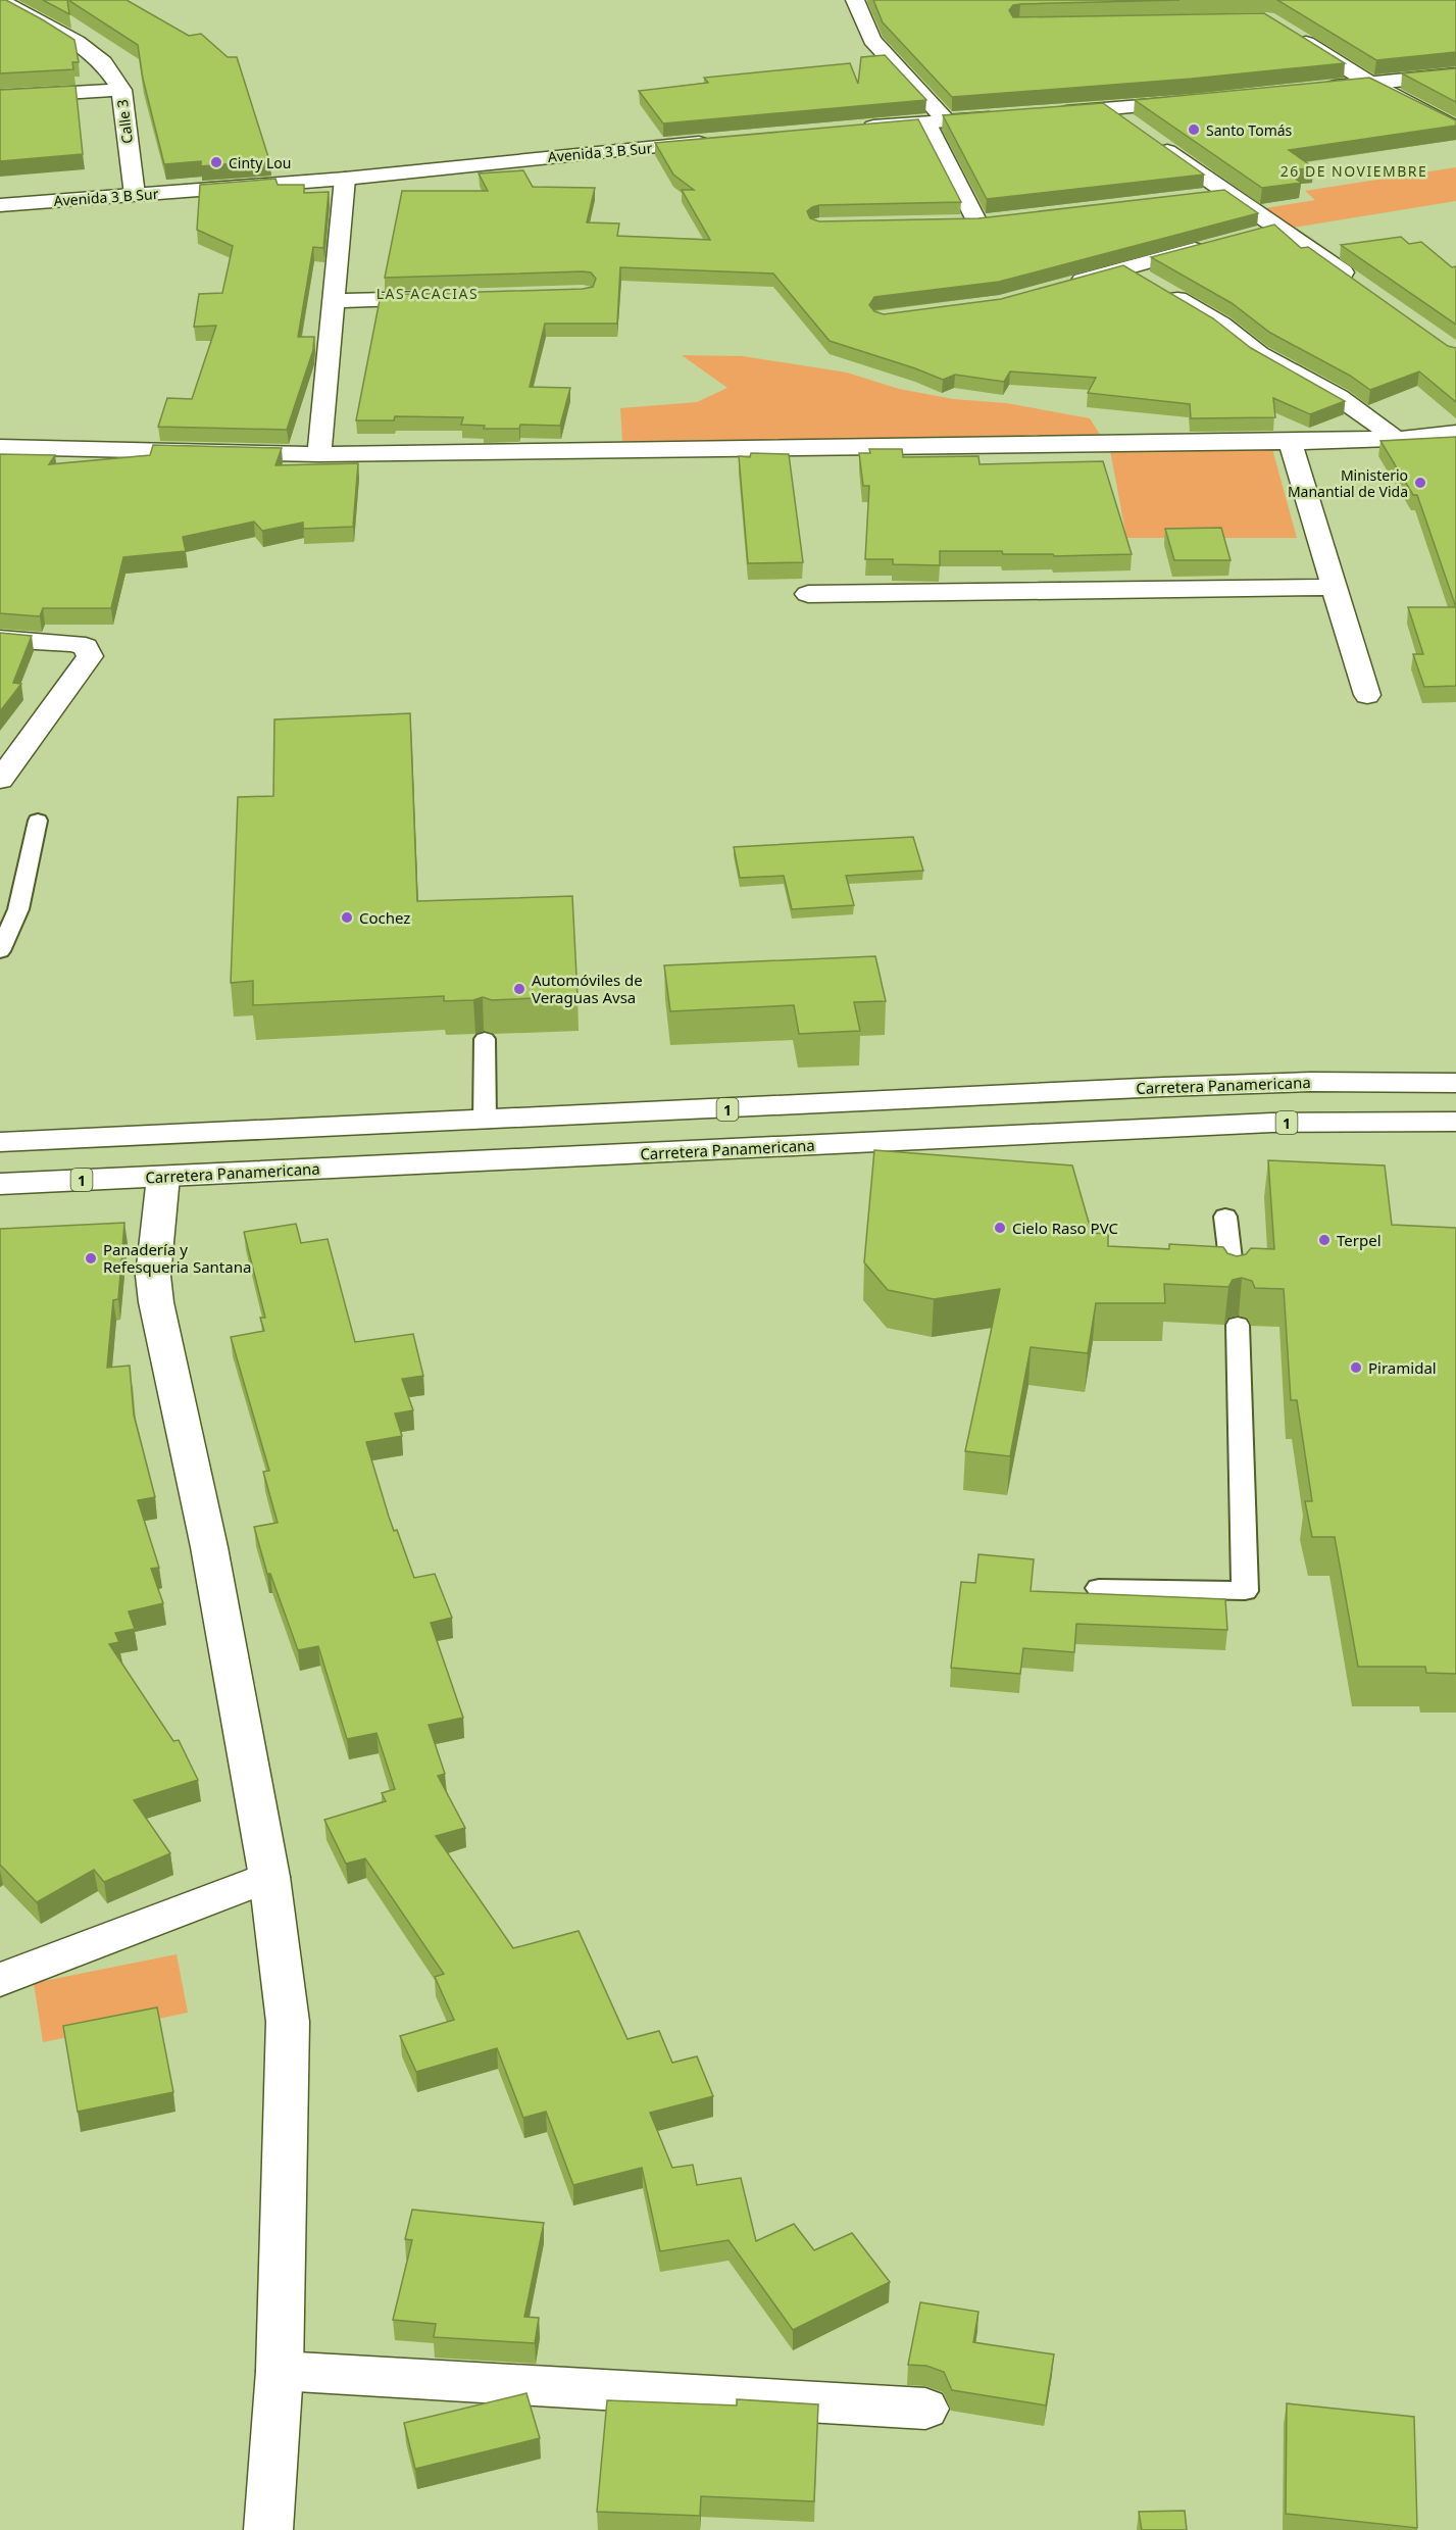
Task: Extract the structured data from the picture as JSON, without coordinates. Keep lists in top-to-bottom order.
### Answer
{
  "streets": {
    "main road": [
      "Calle 3",
      "Avenida 3 B Sur",
      "Carretera Panamericana",
      "1"
    ]
  },
  "crossings": [
    ["Calle 3", "Avenida 3 B Sur"]
  ],
  "districts": ["26 DE NOVIEMBRE", "LAS ACACIAS"],
  "places": [
    "Santo Tomás",
    "Cinty Lou",
    "Ministerio Manantial de Vida",
    "Cochez",
    "Automóviles de Veraguas Avsa",
    "Cielo Raso PVC",
    "Terpel",
    "Panadería y Refesqueria Santana",
    "Piramidal"
  ]
}
